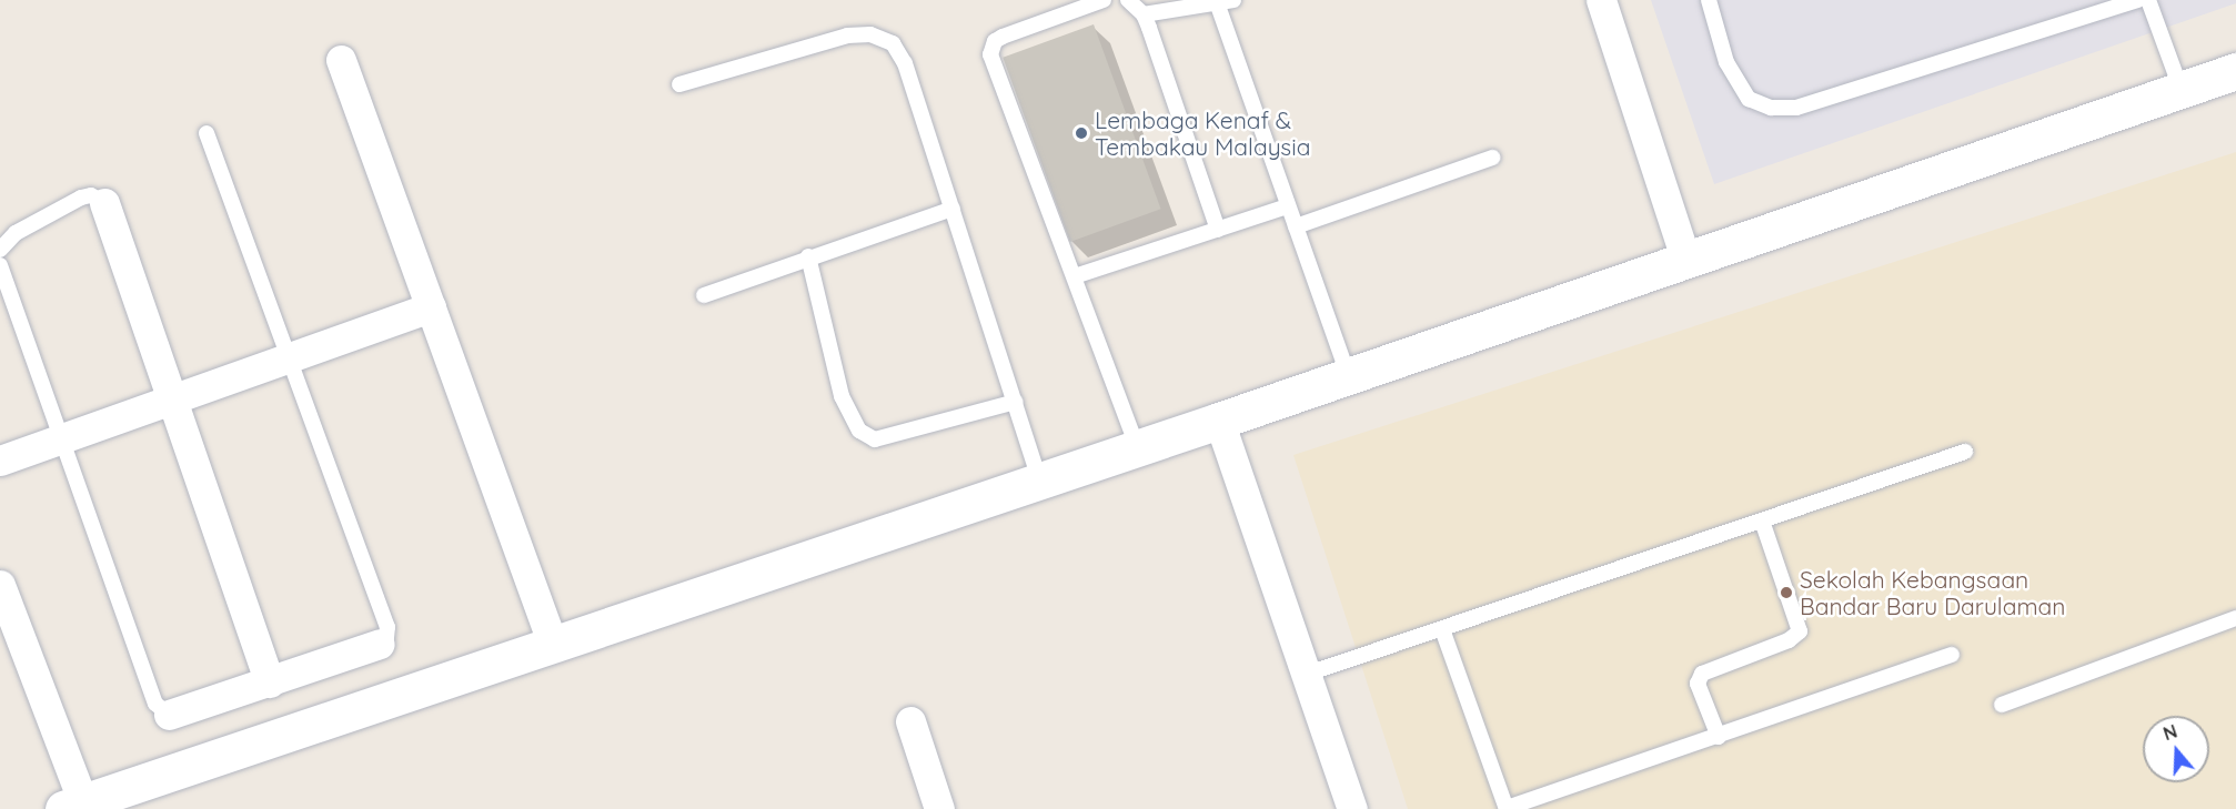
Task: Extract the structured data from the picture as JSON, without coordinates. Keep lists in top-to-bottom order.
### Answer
{
  "places": ["Lembaga Kenaf & Tembakau Malaysia", "Sekolah Kebangsaan Bandar Baru Darulaman"],
  "north": "top"
}
